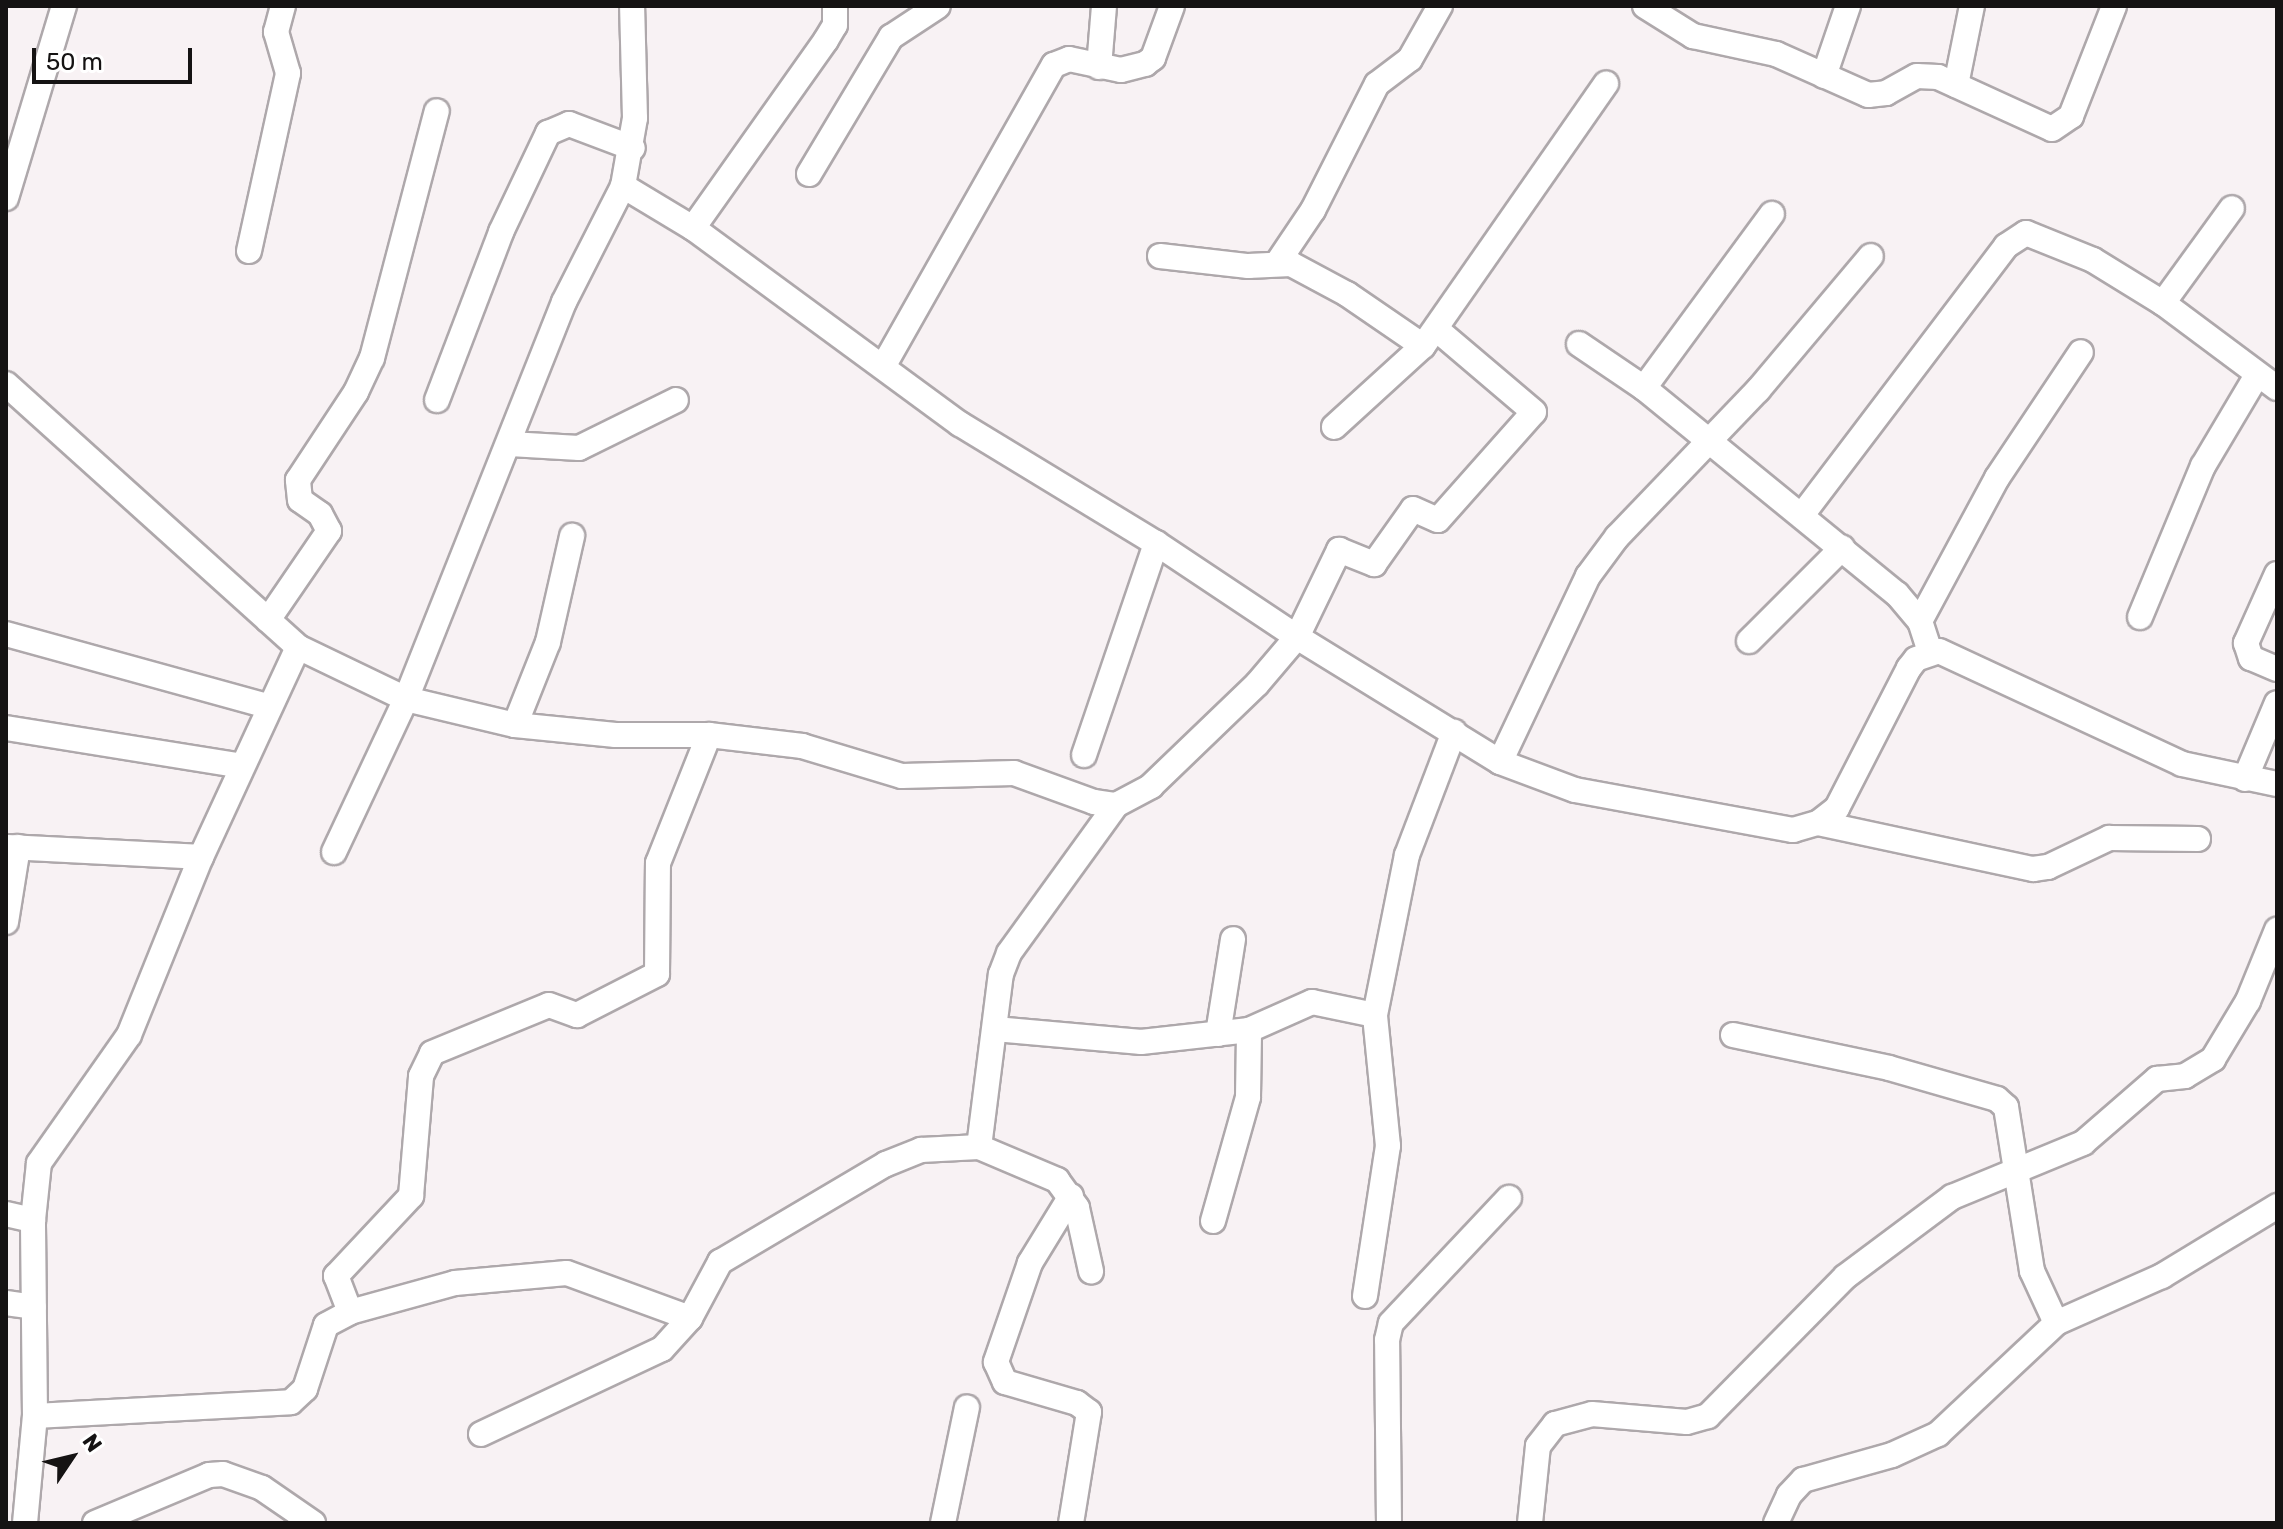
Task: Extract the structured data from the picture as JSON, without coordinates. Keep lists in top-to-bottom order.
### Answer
{
  "scale_bar": "50 m",
  "north": "top right"
}
